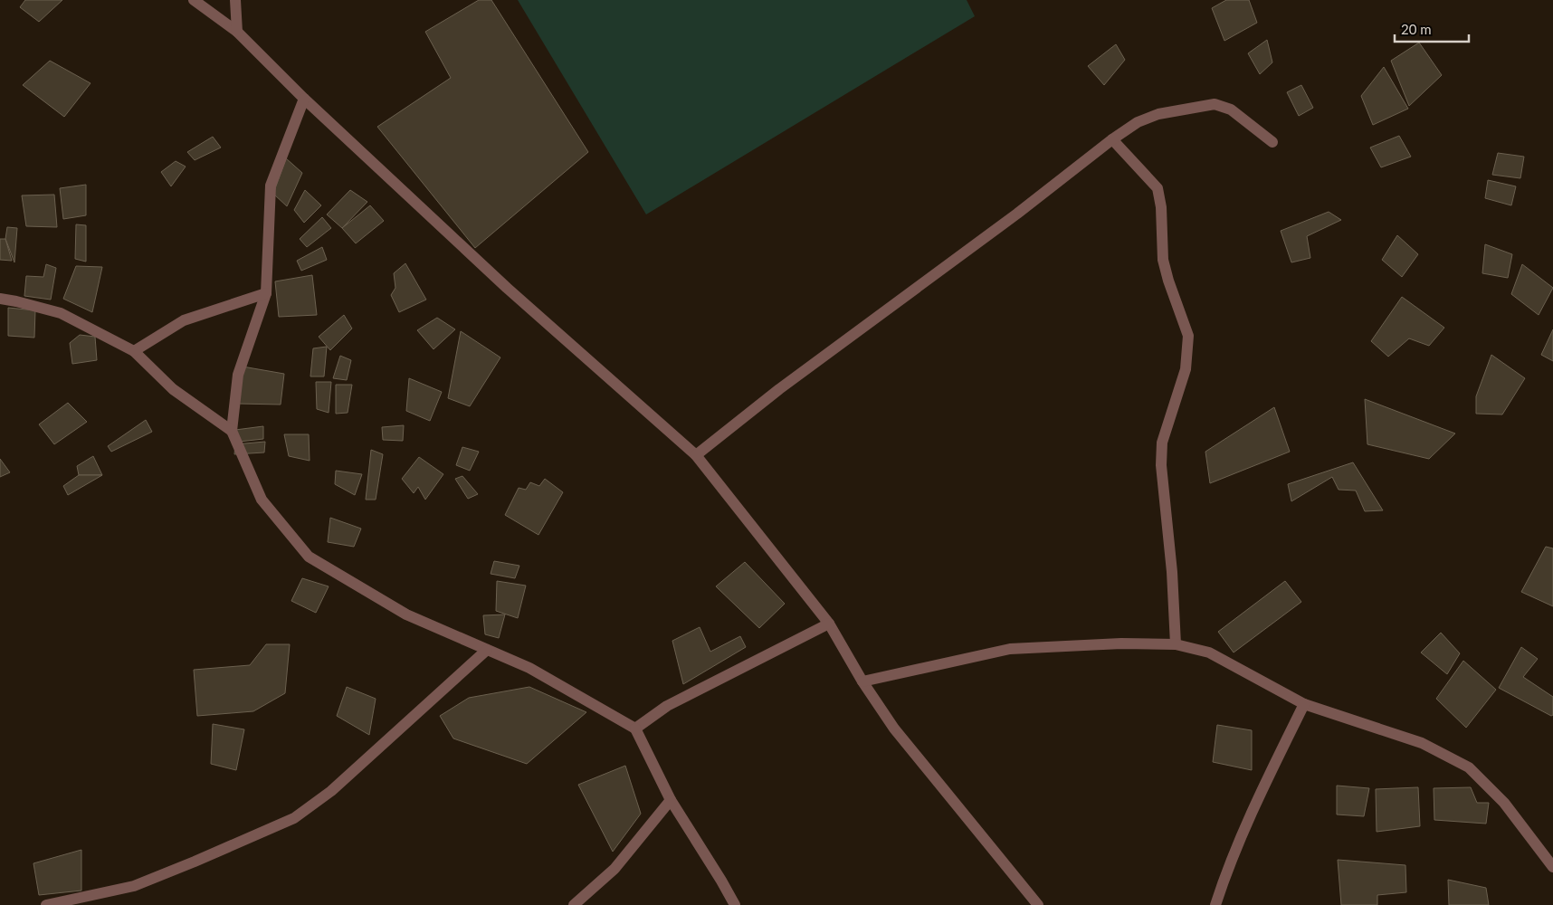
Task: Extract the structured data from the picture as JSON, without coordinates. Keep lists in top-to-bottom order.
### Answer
{
  "scale_bar": "20 m"
}
